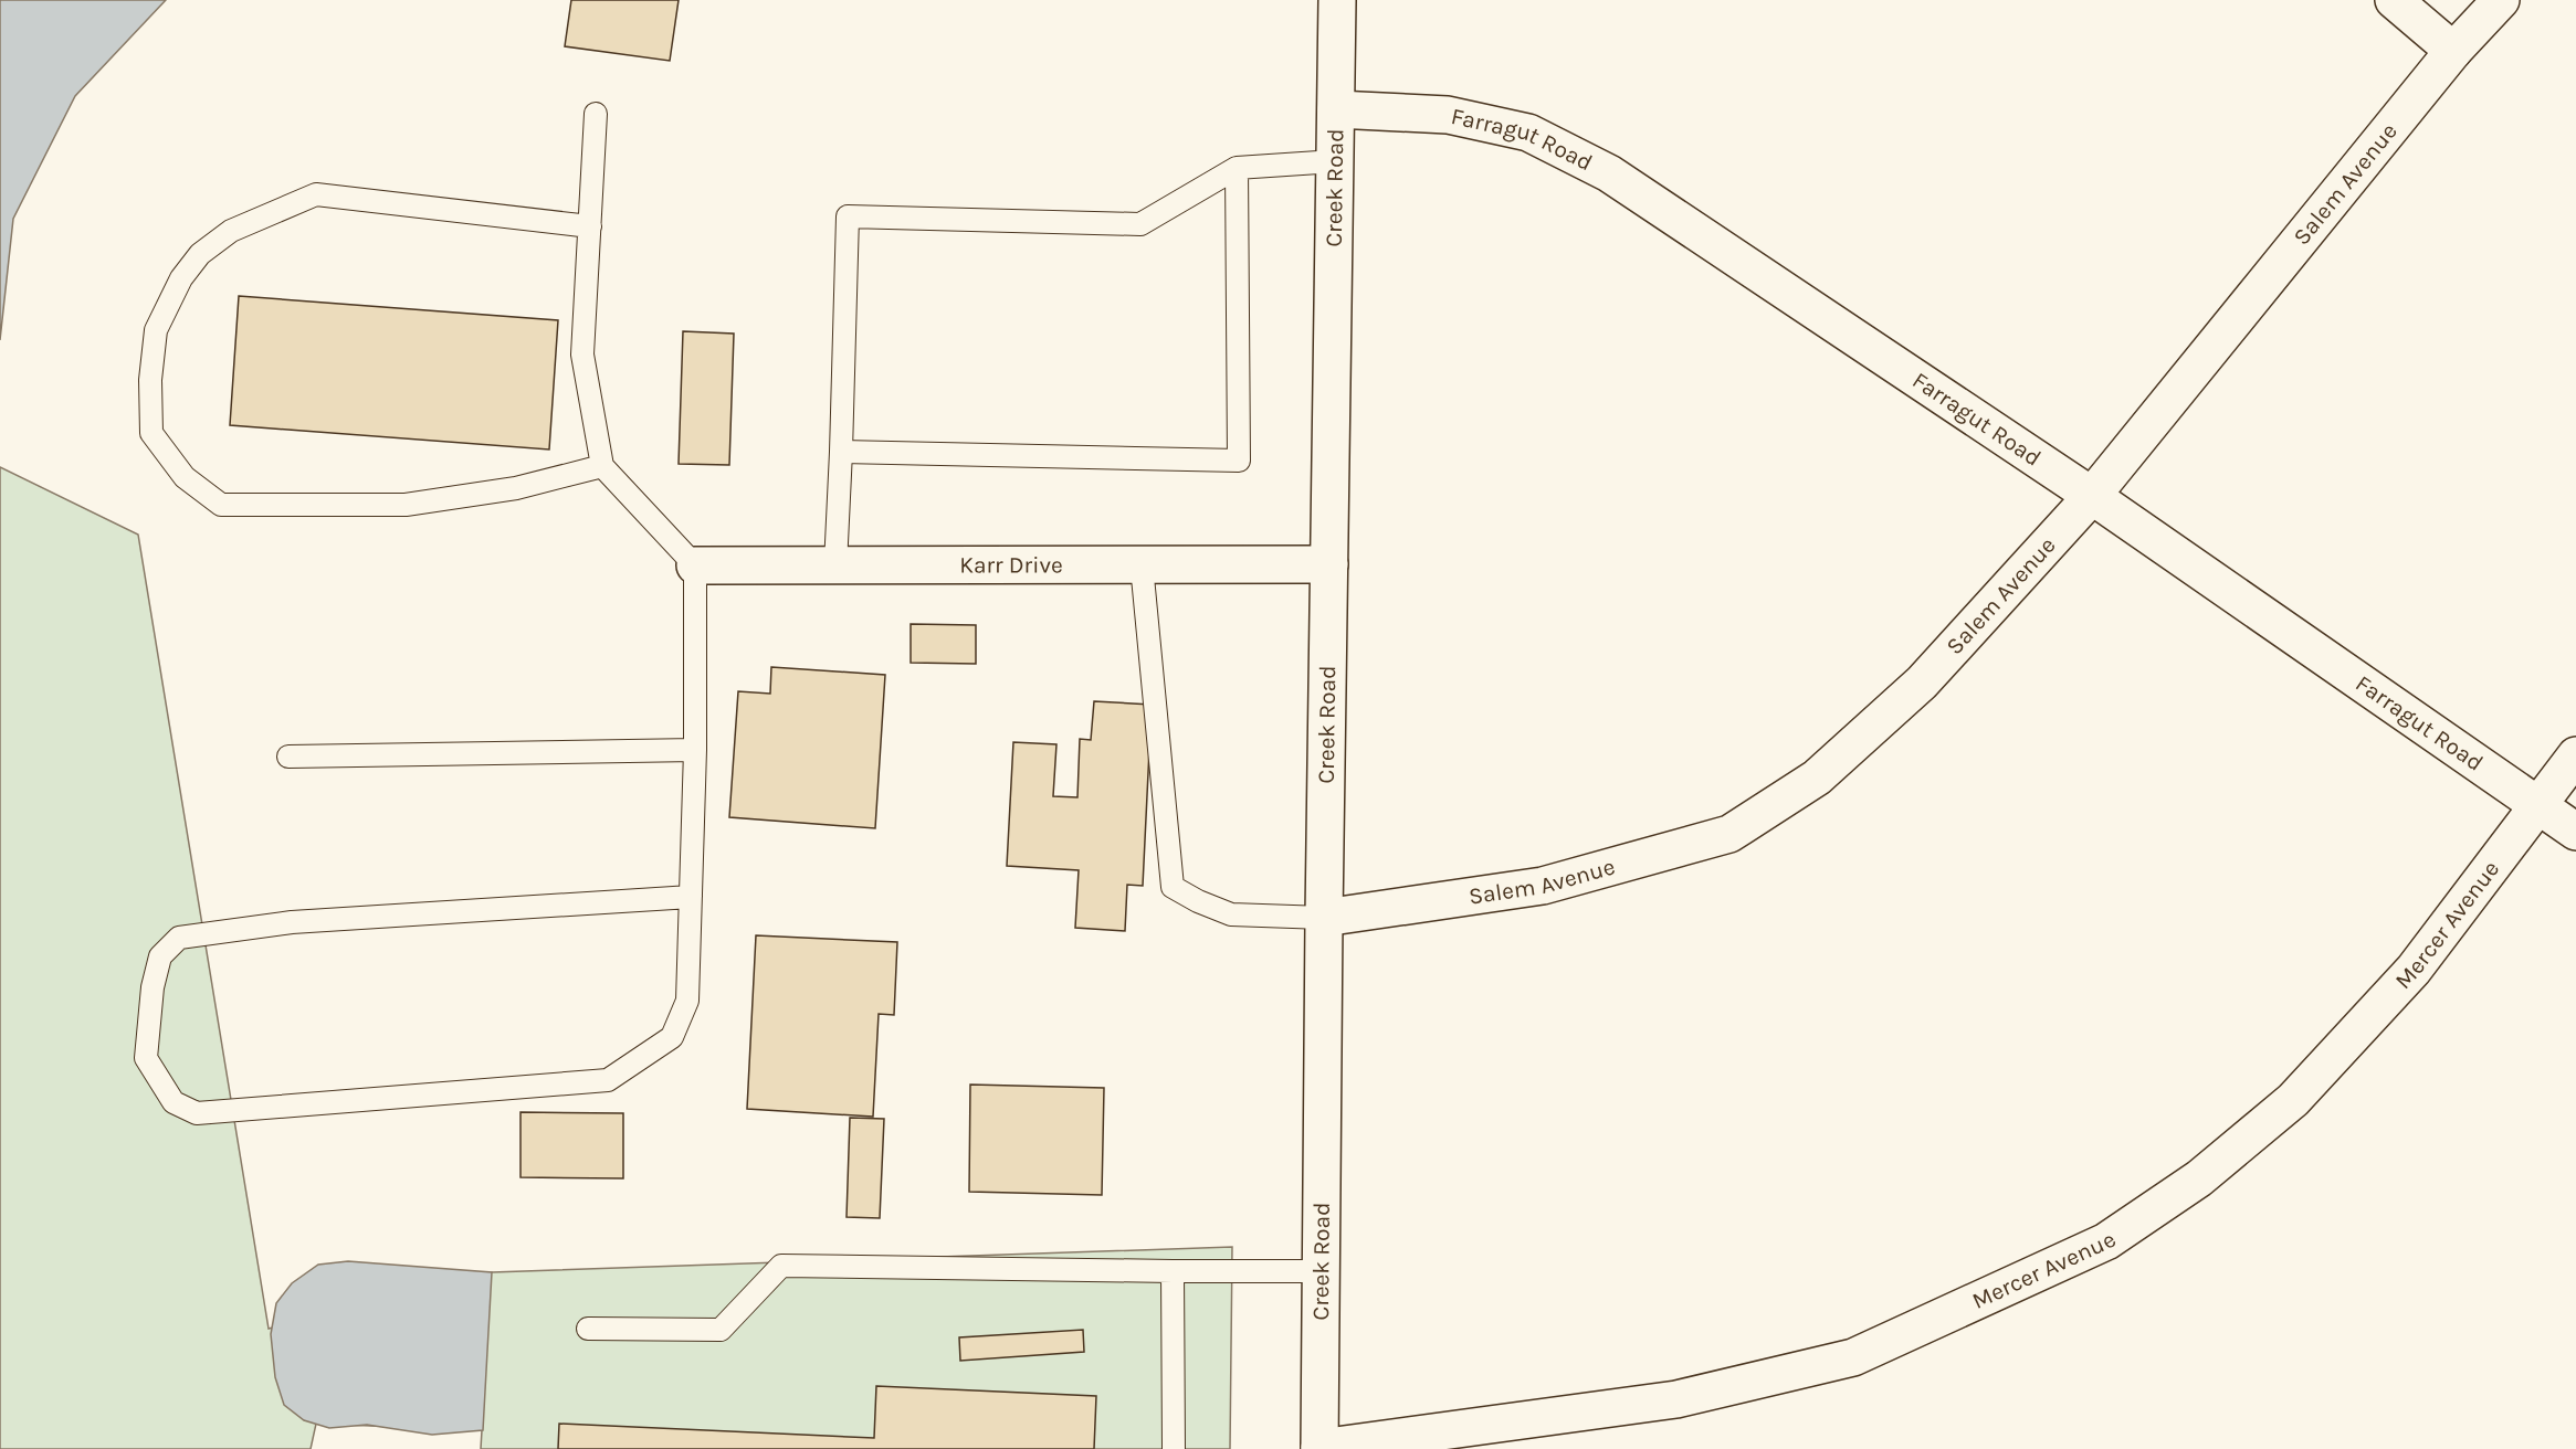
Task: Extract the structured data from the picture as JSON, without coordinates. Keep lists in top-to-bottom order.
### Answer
{
  "streets": {
    "street": [
      "Farragut Road",
      "Salem Avenue",
      "Creek Road",
      "Karr Drive",
      "Mercer Avenue"
    ]
  },
  "crossings": [
    ["Farragut Road", "Salem Avenue"],
    ["Farragut Road", "Creek Road"],
    ["Farragut Road", "Mercer Avenue"],
    ["Salem Avenue", "Creek Road"],
    ["Creek Road", "Karr Drive"],
    ["Creek Road", "Mercer Avenue"]
  ]
}
